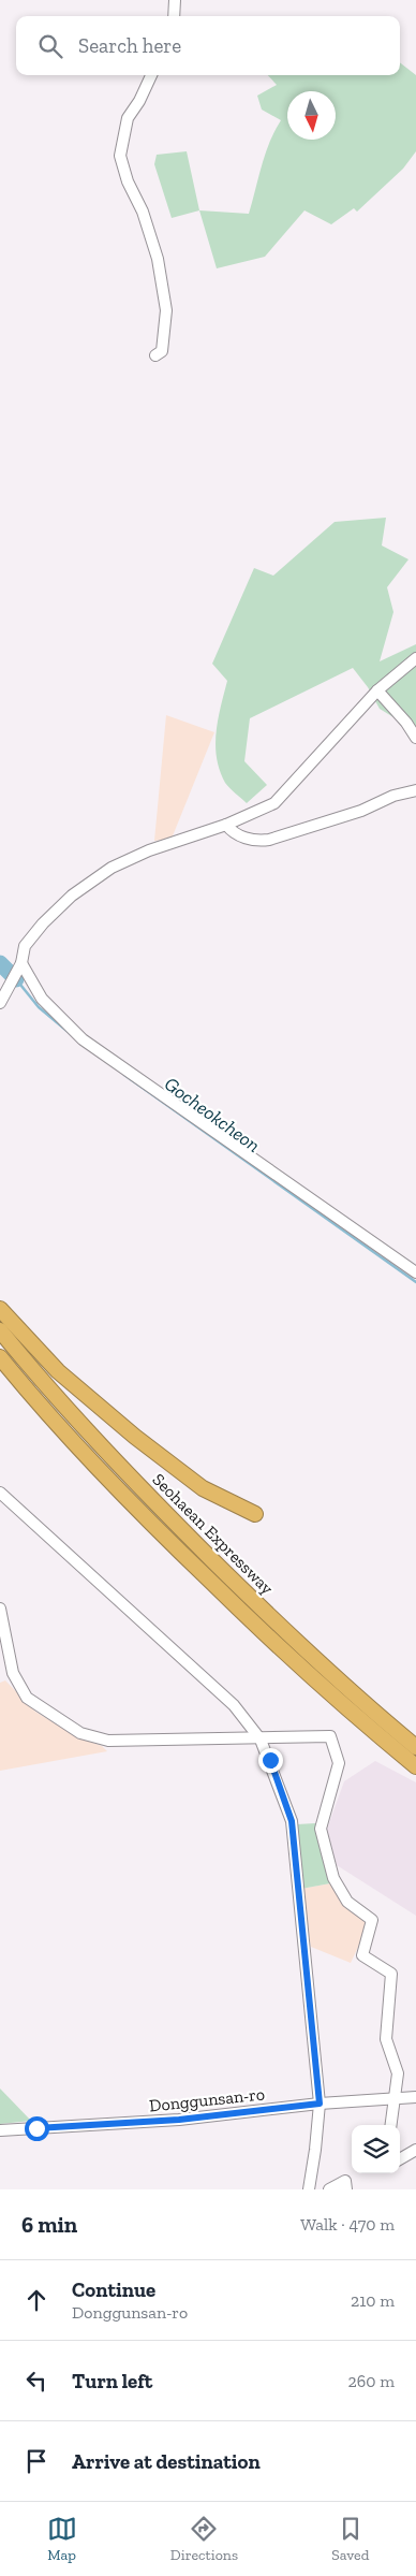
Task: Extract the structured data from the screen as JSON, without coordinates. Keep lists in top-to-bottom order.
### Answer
{
  "streets": {
    "highway": ["Seohaean Expressway"],
    "street": ["Donggunsan-ro"]
  },
  "water": ["Gocheokcheon"],
  "north": "bottom",
  "page": {
    "search": "Search here",
    "heading": ["6 min", "Walk · 470 m"],
    "list": [
      ["Continue", "Donggunsan-ro", "210 m"],
      ["Turn left", "260 m"],
      "Arrive at destination"
    ],
    "nav": ["Map", "Directions", "Saved"]
  }
}
